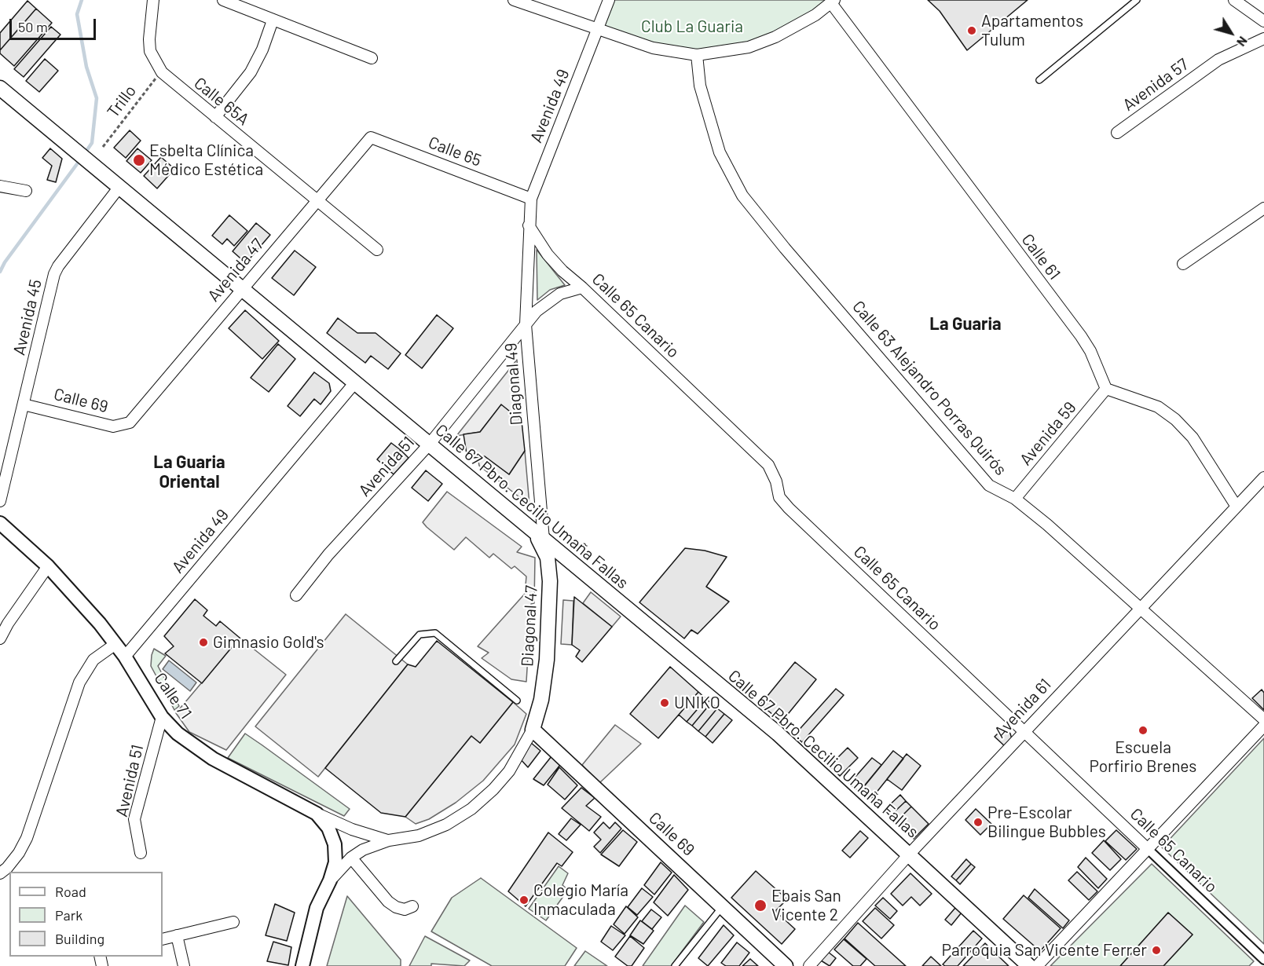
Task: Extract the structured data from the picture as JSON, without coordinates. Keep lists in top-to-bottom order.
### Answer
{
  "streets": {
    "main road": ["Calle 69", "Calle 67 Pbro. Cecilio Umaña Fallas", "Diagonal 47"],
    "street": [
      "Avenida 57",
      "Calle 65A",
      "Avenida 49",
      "Calle 65",
      "Calle 61",
      "Avenida 47",
      "Calle 65 Canario",
      "Avenida 45",
      "Diagonal 49",
      "Calle 63 Alejandro Porras Quirós",
      "Avenida 59",
      "Avenida 51",
      "Calle 71",
      "Avenida 61"
    ],
    "path": ["Trillo"]
  },
  "crossings": [
    ["Trillo", "Calle 65A"],
    ["Calle 65A", "Avenida 47"],
    ["Avenida 49", "Calle 65"],
    ["Avenida 49", "Calle 65 Canario"],
    ["Avenida 49", "Diagonal 49"],
    ["Avenida 49", "Calle 67 Pbro. Cecilio Umaña Fallas"],
    ["Avenida 49", "Calle 71"],
    ["Calle 65", "Avenida 47"],
    ["Calle 61", "Avenida 59"],
    ["Avenida 47", "Calle 69"],
    ["Avenida 47", "Calle 67 Pbro. Cecilio Umaña Fallas"],
    ["Calle 65 Canario", "Diagonal 49"],
    ["Calle 65 Canario", "Avenida 51"],
    ["Calle 65 Canario", "Avenida 61"],
    ["Avenida 45", "Calle 69"],
    ["Avenida 45", "Calle 67 Pbro. Cecilio Umaña Fallas"],
    ["Diagonal 49", "Avenida 51"],
    ["Diagonal 49", "Calle 67 Pbro. Cecilio Umaña Fallas"],
    ["Calle 63 Alejandro Porras Quirós", "Avenida 59"],
    ["Calle 63 Alejandro Porras Quirós", "Avenida 61"],
    ["Calle 69", "Diagonal 47"],
    ["Avenida 51", "Calle 67 Pbro. Cecilio Umaña Fallas"],
    ["Avenida 51", "Calle 71"],
    ["Calle 67 Pbro. Cecilio Umaña Fallas", "Diagonal 47"],
    ["Calle 67 Pbro. Cecilio Umaña Fallas", "Avenida 61"]
  ],
  "districts": ["La Guaria", "La Guaria Oriental"],
  "parks": ["Club La Guaria"],
  "places": [
    "Apartamentos Tulum",
    "Esbelta Clínica Médico Estética",
    "Gimnasio Gold's",
    "UNIKO",
    "Escuela Porfirio Brenes",
    "Pre-Escolar Bilingue Bubbles",
    "Colegio María Inmaculada",
    "Ebais San Vicente 2",
    "Parroquia San Vicente Ferrer"
  ],
  "legend": ["Road", "Park", "Building"],
  "scale_bar": "50 m",
  "north": "bottom right"
}
